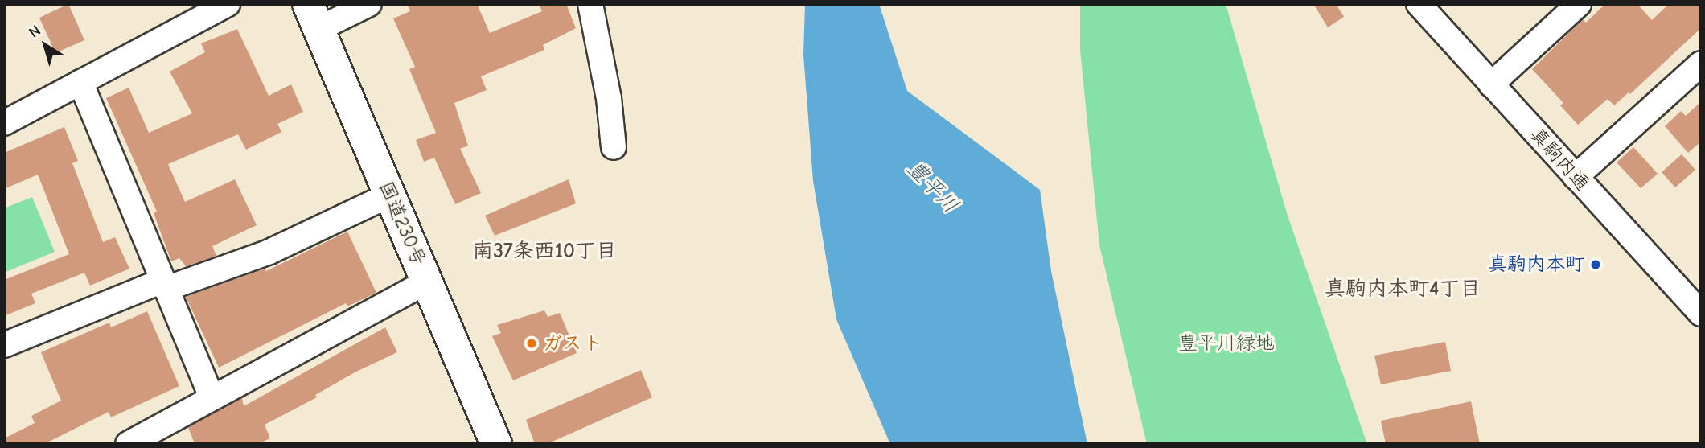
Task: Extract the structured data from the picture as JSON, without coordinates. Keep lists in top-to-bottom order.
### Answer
{
  "streets": {
    "highway": ["国道230号"],
    "street": ["真駒内通"]
  },
  "districts": ["南37条西10丁目", "真駒内本町4丁目"],
  "water": ["豊平川"],
  "parks": ["豊平川緑地"],
  "places": ["真駒内本町", "ガスト"],
  "north": "top left"
}
